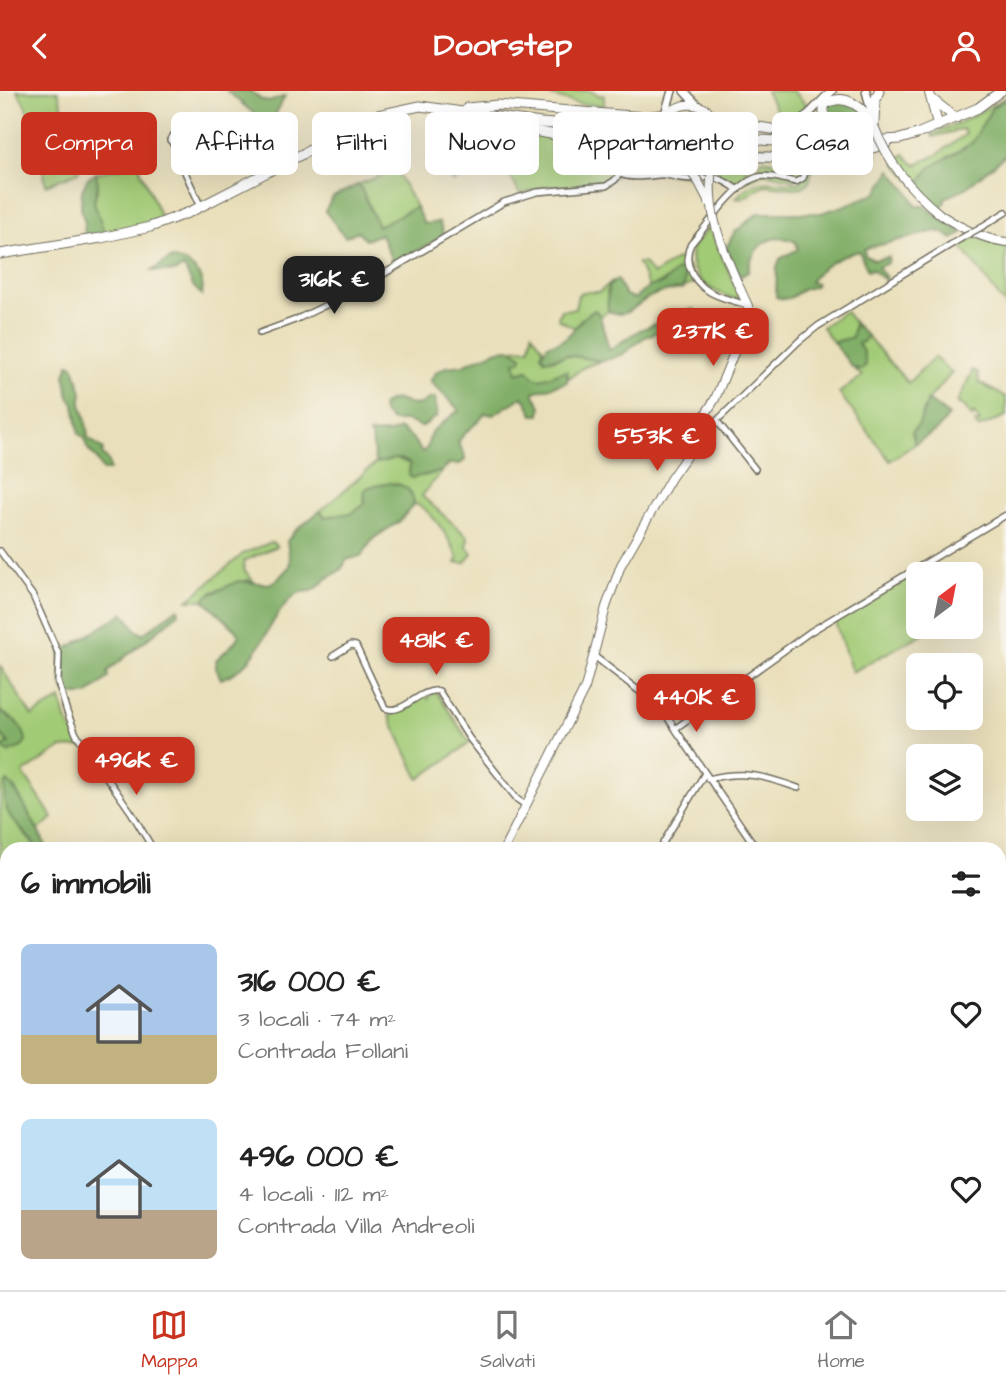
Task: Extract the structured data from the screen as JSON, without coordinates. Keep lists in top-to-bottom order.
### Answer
{
  "north": "top right",
  "page": {
    "header": "Doorstep",
    "chip": [
      "Compra",
      "Affitta",
      "Filtri",
      "Nuovo",
      "Appartamento",
      "Casa"
    ],
    "price": [
      "316K €",
      "237K €",
      "553K €",
      "481K €",
      "440K €",
      "496K €"
    ],
    "heading": "6 immobili",
    "list": [
      {
        "name": "316 000 €",
        "note": "3 locali · 74 m² · Contrada Follani"
      },
      {
        "name": "496 000 €",
        "note": "4 locali · 112 m² · Contrada Villa Andreoli"
      }
    ],
    "tabs": ["Mappa", "Salvati", "Home"]
  }
}
